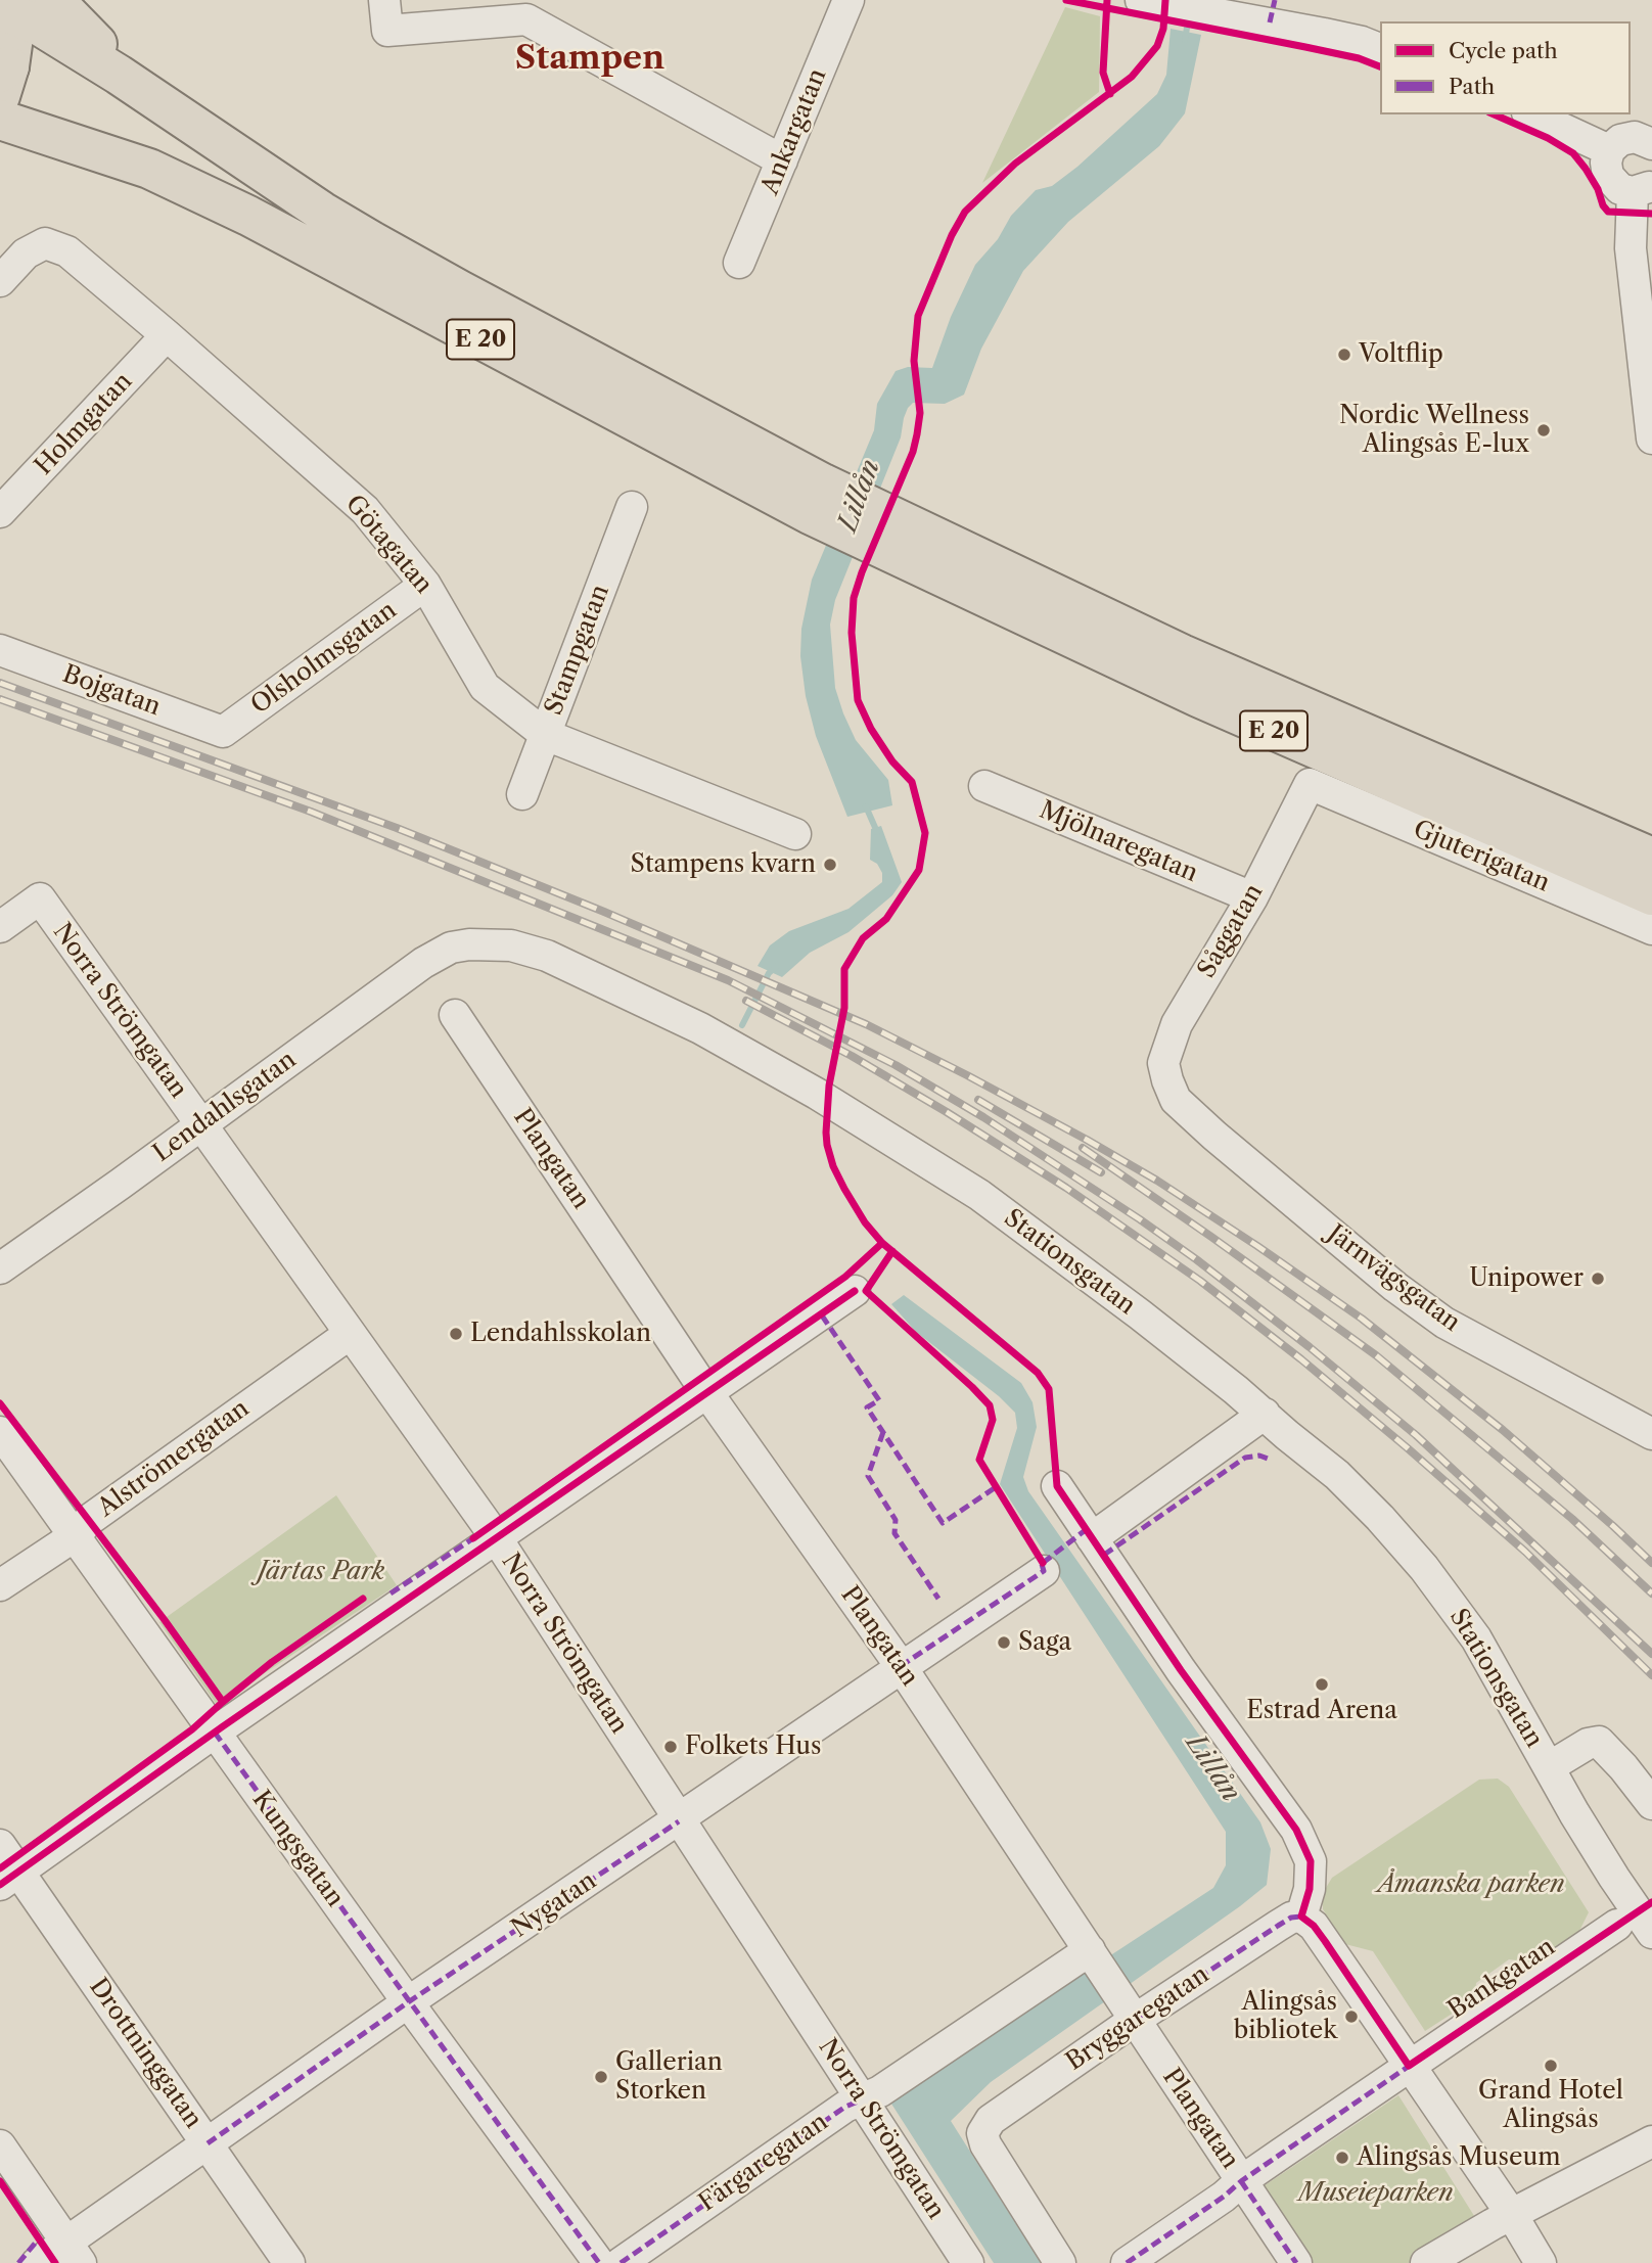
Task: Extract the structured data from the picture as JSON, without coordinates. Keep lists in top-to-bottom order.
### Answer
{
  "streets": {
    "main road": ["E 20"],
    "street": [
      "Ankargatan",
      "Holmgatan",
      "Götagatan",
      "Stampgatan",
      "Olsholmsgatan",
      "Bojgatan",
      "Mjölnaregatan",
      "Gjuterigatan",
      "Såggatan",
      "Norra Strömgatan",
      "Lendahlsgatan",
      "Plangatan",
      "Stationsgatan",
      "Järnvägsgatan",
      "Alströmergatan",
      "Kungsgatan",
      "Nygatan",
      "Bankgatan",
      "Bryggaregatan",
      "Drottninggatan",
      "Färgaregatan"
    ]
  },
  "crossings": [
    ["Holmgatan", "Götagatan"],
    ["Götagatan", "Stampgatan"],
    ["Götagatan", "Olsholmsgatan"],
    ["Olsholmsgatan", "Bojgatan"],
    ["Mjölnaregatan", "Såggatan"],
    ["Gjuterigatan", "Såggatan"],
    ["Såggatan", "Järnvägsgatan"],
    ["Norra Strömgatan", "Lendahlsgatan"],
    ["Norra Strömgatan", "Alströmergatan"],
    ["Norra Strömgatan", "Nygatan"],
    ["Norra Strömgatan", "Färgaregatan"],
    ["Lendahlsgatan", "Stationsgatan"],
    ["Plangatan", "Nygatan"],
    ["Plangatan", "Bankgatan"],
    ["Plangatan", "Bryggaregatan"],
    ["Plangatan", "Färgaregatan"],
    ["Alströmergatan", "Kungsgatan"],
    ["Kungsgatan", "Nygatan"],
    ["Nygatan", "Drottninggatan"]
  ],
  "districts": ["Stampen"],
  "water": ["Lillån"],
  "parks": ["Järtas Park", "Åmanska parken", "Museieparken"],
  "places": [
    "Voltflip",
    "Nordic Wellness Alingsås E-lux",
    "Stampens kvarn",
    "Unipower",
    "Lendahlsskolan",
    "Saga",
    "Estrad Arena",
    "Folkets Hus",
    "Alingsås bibliotek",
    "Grand Hotel Alingsås",
    "Gallerian Storken",
    "Alingsås Museum"
  ],
  "legend": ["Cycle path", "Path"]
}
